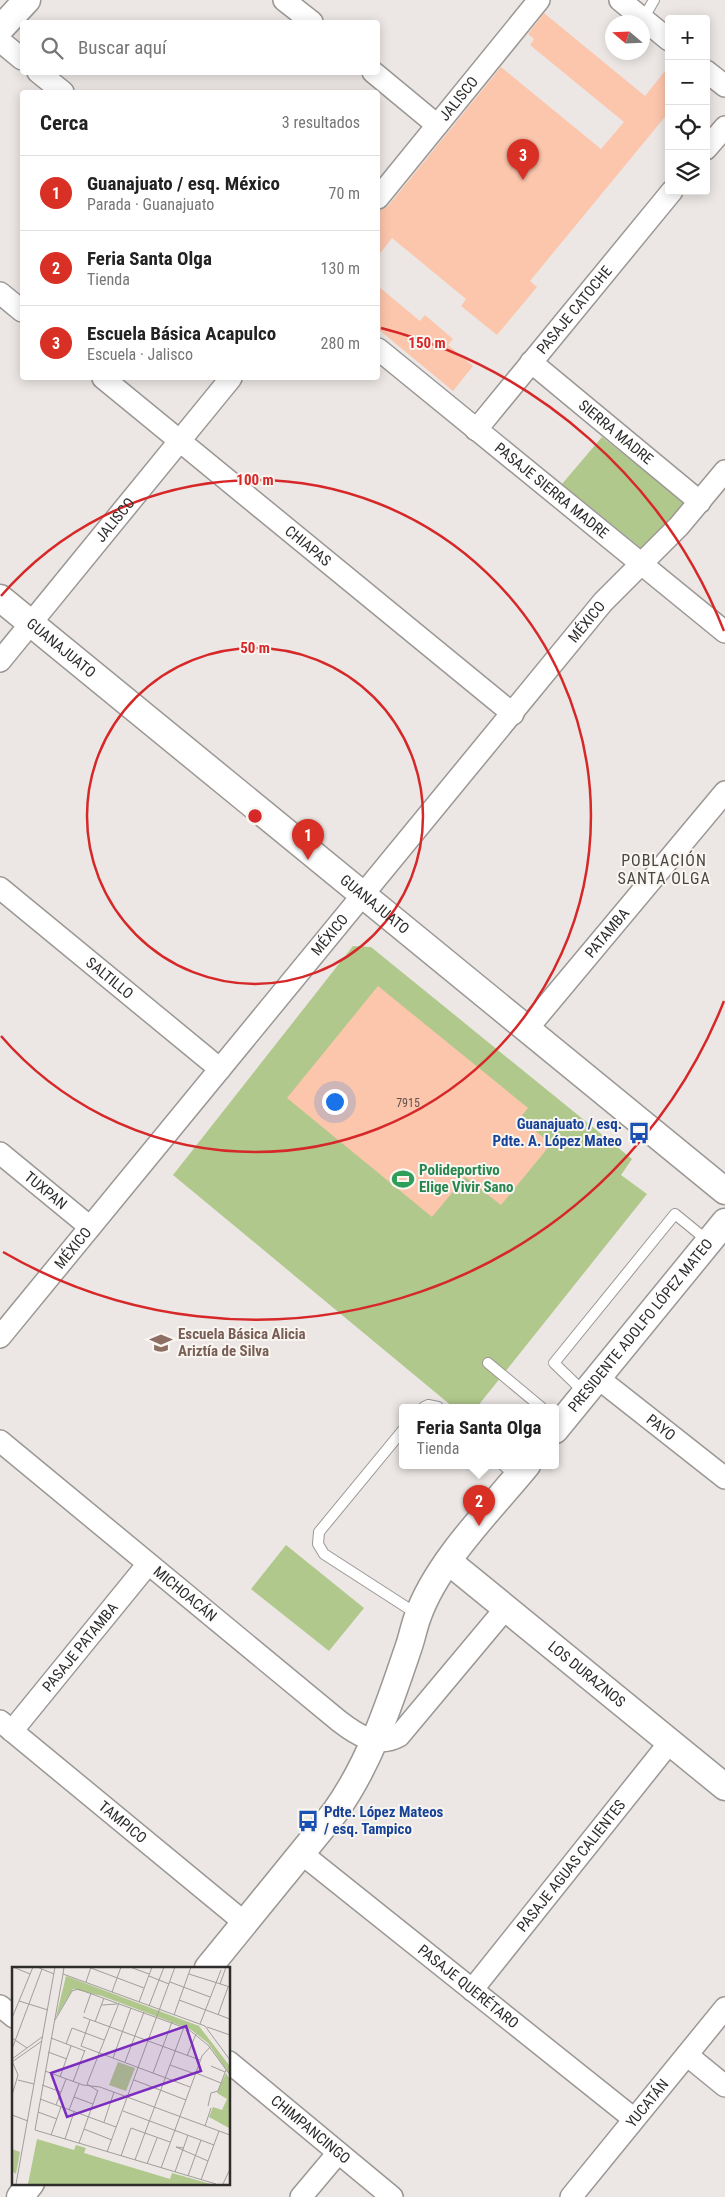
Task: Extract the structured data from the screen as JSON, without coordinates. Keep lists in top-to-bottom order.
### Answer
{
  "streets": {
    "street": [
      "JALISCO",
      "PASAJE CATOCHE",
      "SIERRA MADRE",
      "PASAJE SIERRA MADRE",
      "CHIAPAS",
      "MÉXICO",
      "GUANAJUATO",
      "PATAMBA",
      "SALTILLO",
      "TUXPAN",
      "PRESIDENTE ADOLFO LÓPEZ MATEO",
      "PAYO",
      "MICHOACÁN",
      "PASAJE PATAMBA",
      "LOS DURAZNOS",
      "TAMPICO",
      "PASAJE AGUAS CALIENTES",
      "PASAJE QUERÉTARO",
      "YUCATÁN",
      "CHIMPANCINGO"
    ]
  },
  "crossings": [
    ["JALISCO", "CHIAPAS"],
    ["JALISCO", "GUANAJUATO"],
    ["PASAJE CATOCHE", "SIERRA MADRE"],
    ["PASAJE CATOCHE", "PASAJE SIERRA MADRE"],
    ["SIERRA MADRE", "MÉXICO"],
    ["PASAJE SIERRA MADRE", "MÉXICO"],
    ["CHIAPAS", "MÉXICO"],
    ["MÉXICO", "GUANAJUATO"],
    ["MÉXICO", "SALTILLO"],
    ["MÉXICO", "TUXPAN"],
    ["GUANAJUATO", "PATAMBA"],
    ["PRESIDENTE ADOLFO LÓPEZ MATEO", "PAYO"],
    ["MICHOACÁN", "PASAJE PATAMBA"],
    ["PASAJE PATAMBA", "TAMPICO"],
    ["LOS DURAZNOS", "PASAJE AGUAS CALIENTES"],
    ["PASAJE AGUAS CALIENTES", "PASAJE QUERÉTARO"],
    ["PASAJE QUERÉTARO", "YUCATÁN"]
  ],
  "districts": ["POBLACIÓN SANTA OLGA"],
  "places": {
    "bus stop": ["Guanajuato / esq. Pdte. A. López Mateo", "Pdte. López Mateos / esq. Tampico"],
    "sports": ["Polideportivo Elige Vivir Sano"],
    "school or university": ["Escuela Básica Alicia Ariztía de Silva"]
  },
  "house_numbers": ["7915"],
  "north": "left",
  "page": {
    "map_buttons": ["+", "−"],
    "search": "Buscar aquí",
    "heading": ["Cerca", "3 resultados"],
    "pins": ["3", "1", "2"],
    "list": [
      {
        "mark": "1",
        "name": "Guanajuato / esq. México",
        "note": "Parada · Guanajuato",
        "value": "70 m"
      },
      {
        "mark": "2",
        "name": "Feria Santa Olga",
        "note": "Tienda",
        "value": "130 m"
      },
      {
        "mark": "3",
        "name": "Escuela Básica Acapulco",
        "note": "Escuela · Jalisco",
        "value": "280 m"
      }
    ],
    "popup": ["Feria Santa Olga", "Tienda"]
  },
  "rings": ["150 m", "100 m", "50 m"]
}
